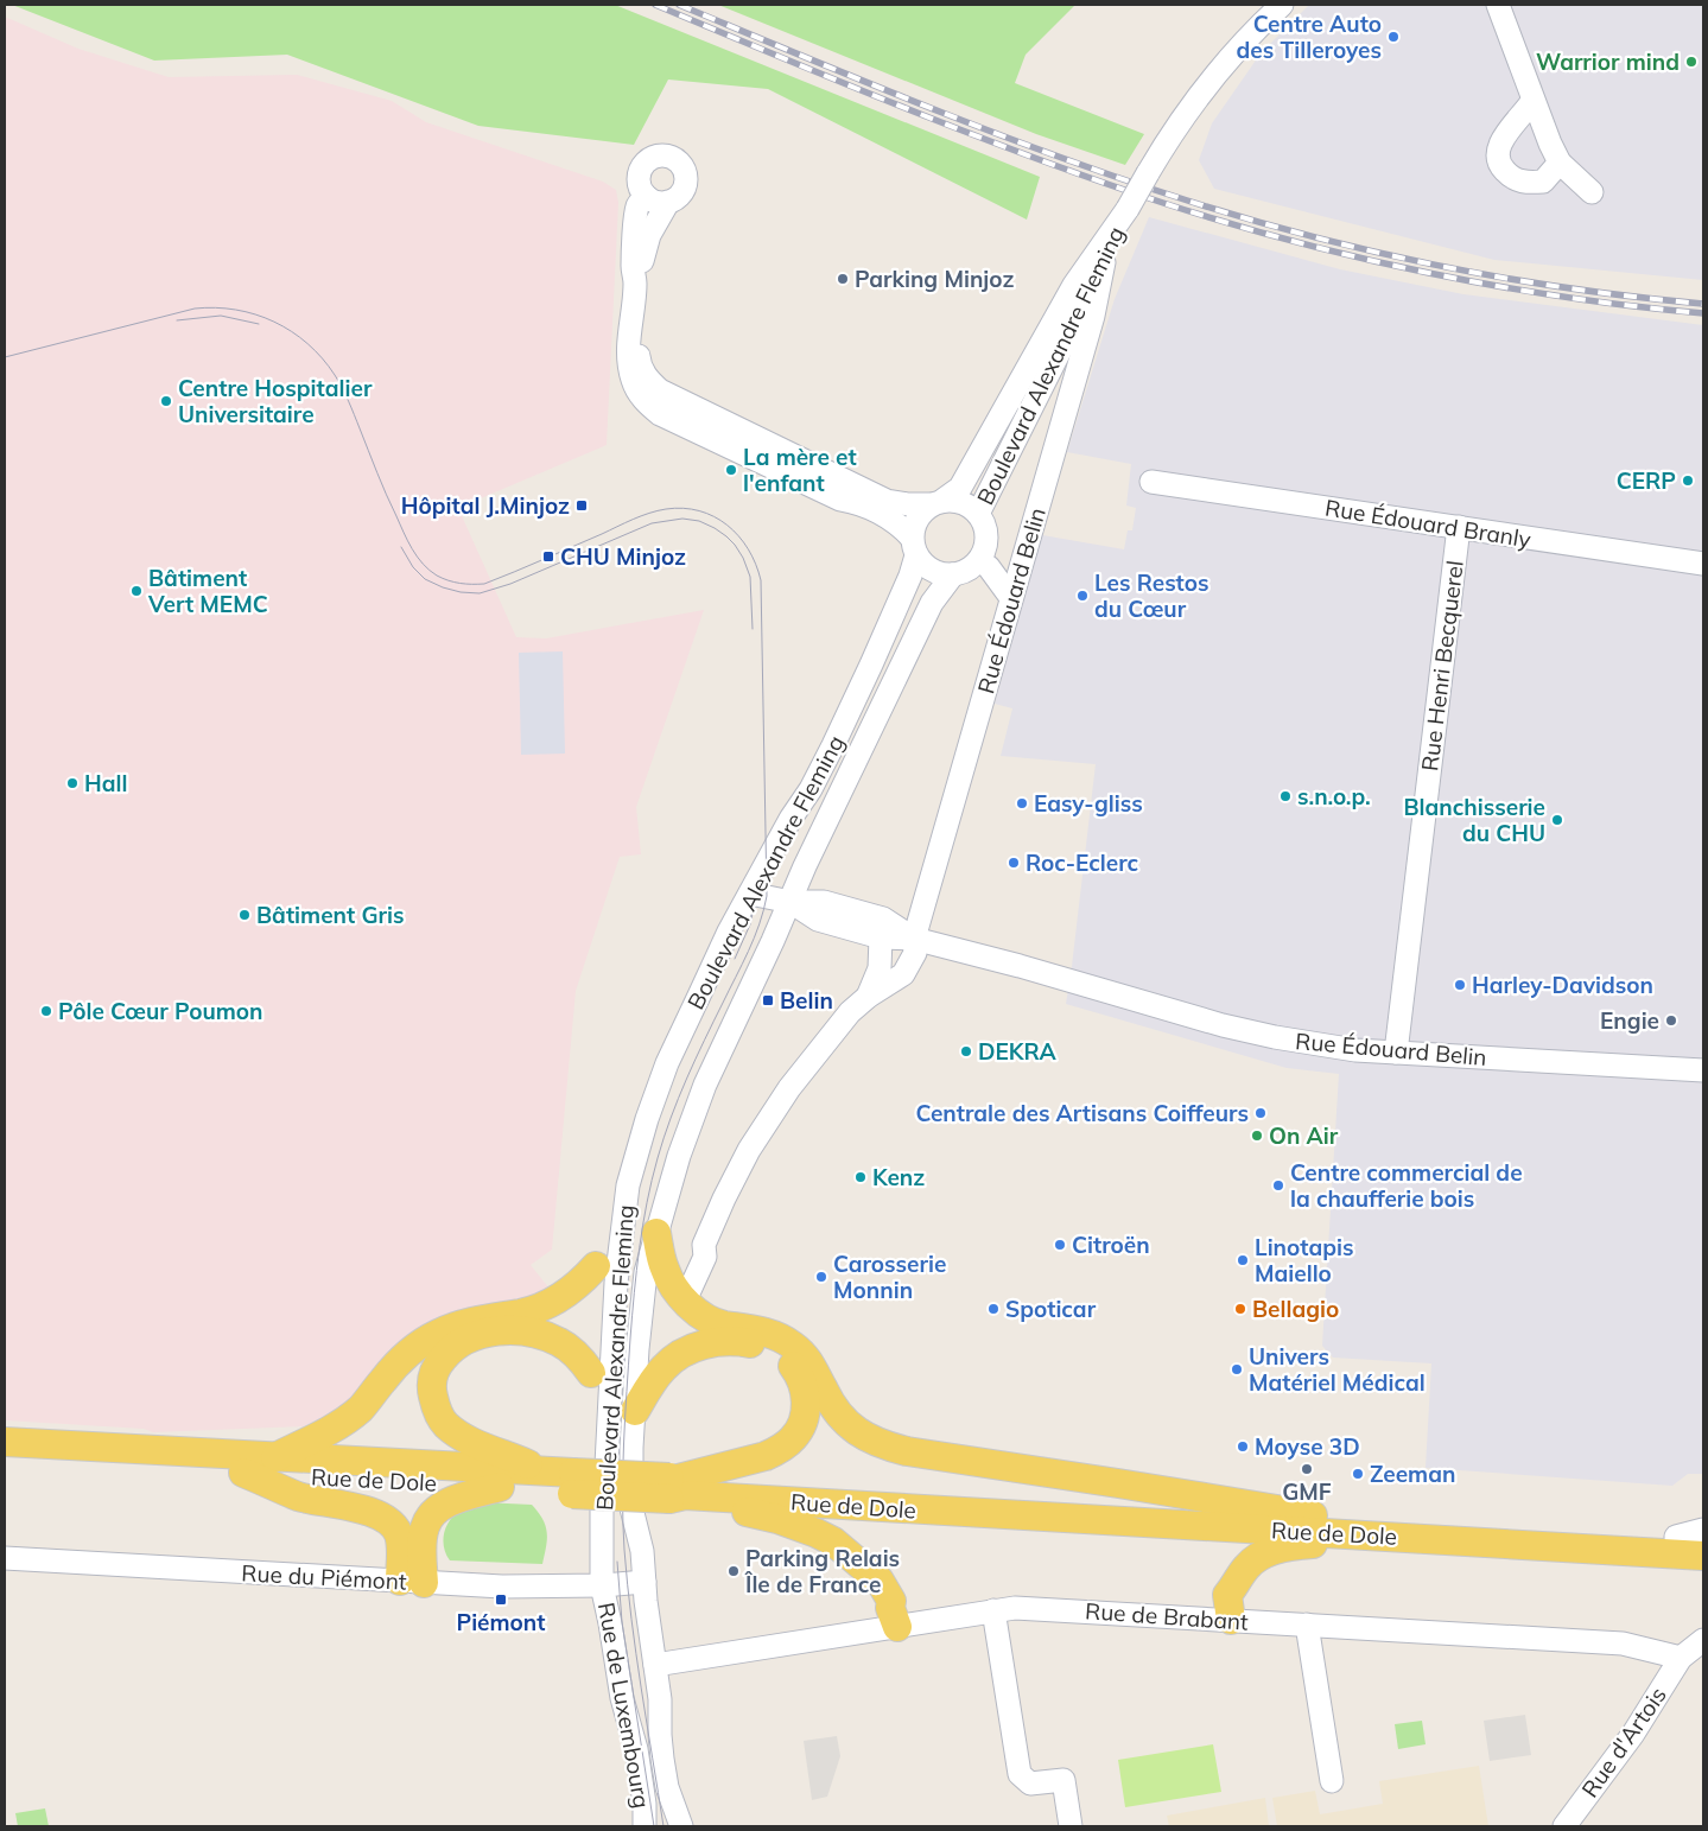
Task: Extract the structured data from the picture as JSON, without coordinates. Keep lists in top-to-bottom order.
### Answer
{
  "streets": {
    "main road": ["Rue de Dole"],
    "street": [
      "Boulevard Alexandre Fleming",
      "Rue Édouard Branly",
      "Rue Édouard Belin",
      "Rue Henri Becquerel",
      "Rue du Piémont",
      "Rue de Brabant",
      "Rue de Luxembourg",
      "Rue d'Artois"
    ]
  },
  "crossings": [
    ["Boulevard Alexandre Fleming", "Rue Édouard Belin"],
    ["Boulevard Alexandre Fleming", "Rue du Piémont"],
    ["Boulevard Alexandre Fleming", "Rue de Luxembourg"],
    ["Rue Édouard Branly", "Rue Henri Becquerel"],
    ["Rue Édouard Belin", "Rue Henri Becquerel"],
    ["Rue du Piémont", "Rue de Luxembourg"],
    ["Rue de Brabant", "Rue de Luxembourg"],
    ["Rue de Brabant", "Rue d'Artois"]
  ],
  "places": {
    "other": [
      "Centre Auto des Tilleroyes",
      "Warrior mind",
      "Parking Minjoz",
      "Centre Hospitalier Universitaire",
      "La mère et l'enfant",
      "CERP",
      "Bâtiment Vert MEMC",
      "Les Restos du Cœur",
      "Hall",
      "s.n.o.p.",
      "Easy-gliss",
      "Blanchisserie du CHU",
      "Roc-Eclerc",
      "Bâtiment Gris",
      "Harley-Davidson",
      "Pôle Cœur Poumon",
      "Engie",
      "DEKRA",
      "Centrale des Artisans Coiffeurs",
      "On Air",
      "Kenz",
      "Centre commercial de la chaufferie bois",
      "Citroën",
      "Linotapis Maiello",
      "Carosserie Monnin",
      "Spoticar",
      "Bellagio",
      "Univers Matériel Médical",
      "Moyse 3D",
      "GMF",
      "Zeeman",
      "Parking Relais Île de France"
    ],
    "transit": [
      "Hôpital J.Minjoz",
      "CHU Minjoz",
      "Belin",
      "Piémont"
    ]
  }
}
